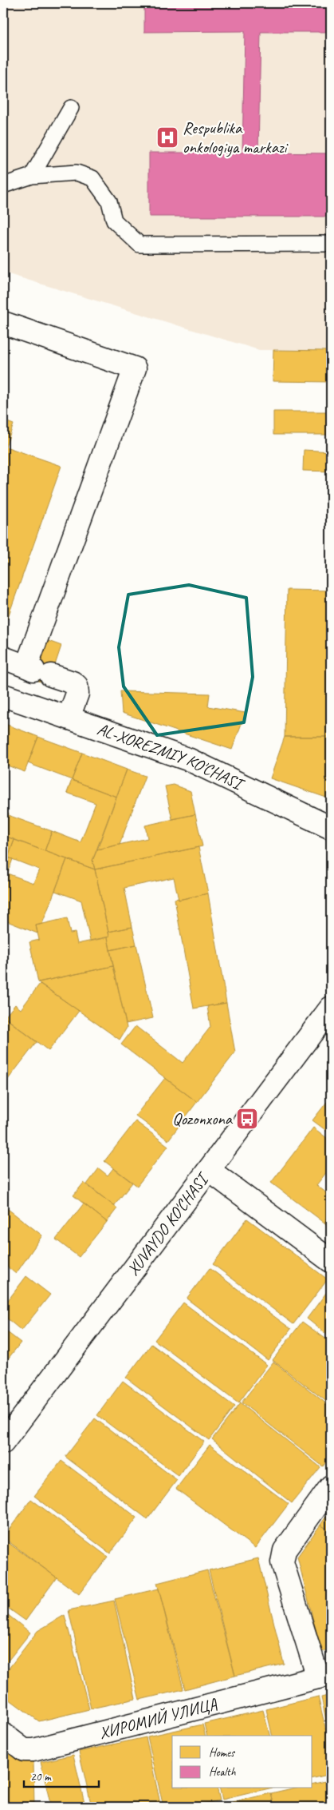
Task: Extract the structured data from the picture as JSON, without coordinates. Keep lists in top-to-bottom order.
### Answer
{
  "streets": {
    "street": ["AL-XOREZMIY KO'CHASI", "XUVAYDO KO'CHASI", "ХИРОМИЙ УЛИЦА"]
  },
  "places": {
    "hospital": ["Respublika onkologiya markazi"],
    "bus stop": ["Qozonxona"]
  },
  "legend": ["Homes", "Health"],
  "scale_bar": "20 m"
}
